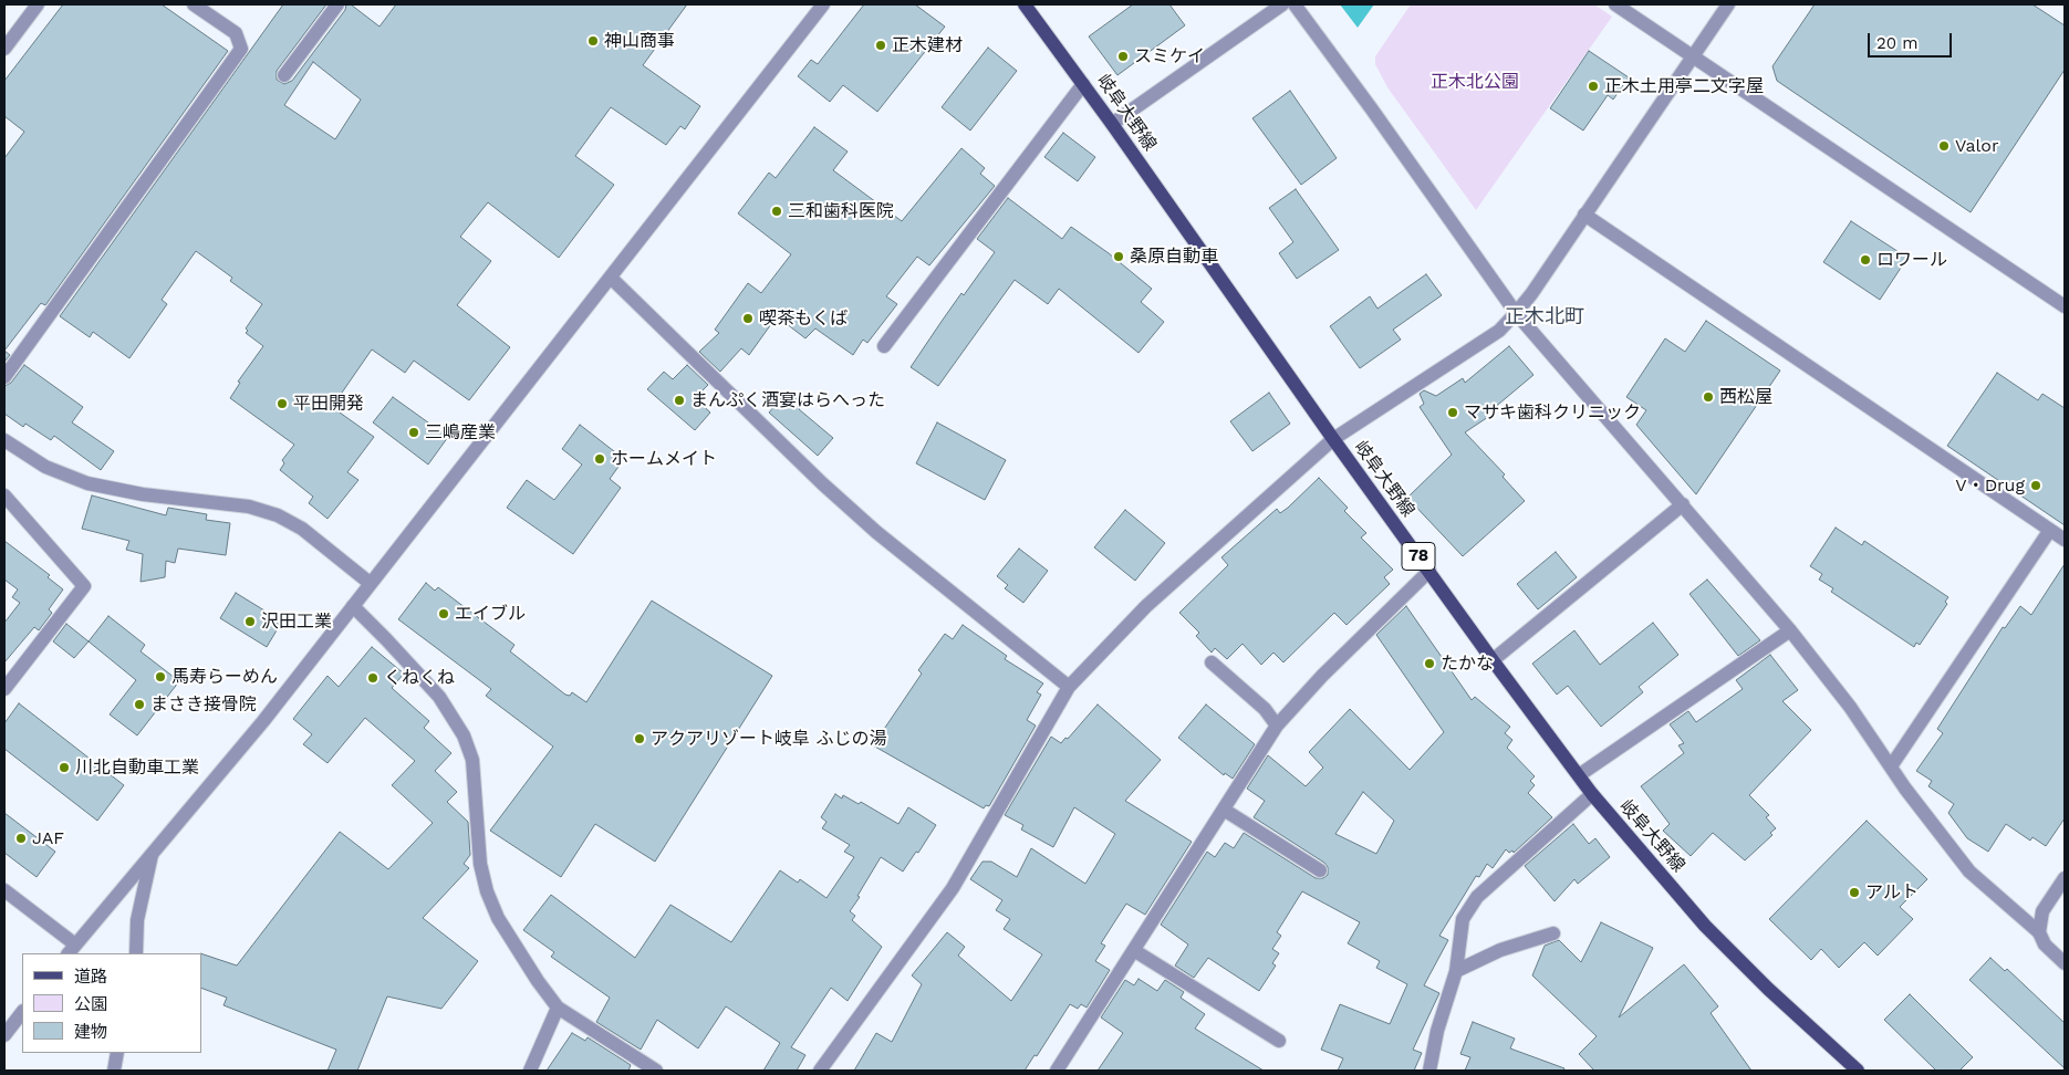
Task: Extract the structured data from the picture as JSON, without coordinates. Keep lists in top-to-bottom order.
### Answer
{
  "streets": {
    "main road": ["岐阜大野線", "78"]
  },
  "districts": ["正木北町"],
  "parks": ["正木北公園"],
  "places": [
    "神山商事",
    "正木建材",
    "スミケイ",
    "正木土用亭二文字屋",
    "Valor",
    "三和歯科医院",
    "桑原自動車",
    "ロワール",
    "喫茶もくば",
    "西松屋",
    "まんぷく酒宴はらへった",
    "平田開発",
    "マサキ歯科クリニック",
    "三嶋産業",
    "ホームメイト",
    "V・Drug",
    "エイブル",
    "沢田工業",
    "たかな",
    "馬寿らーめん",
    "くねくね",
    "まさき接骨院",
    "アクアリゾート岐阜 ふじの湯",
    "川北自動車工業",
    "JAF",
    "アルト"
  ],
  "legend": ["道路", "公園", "建物"],
  "scale_bar": "20 m"
}
